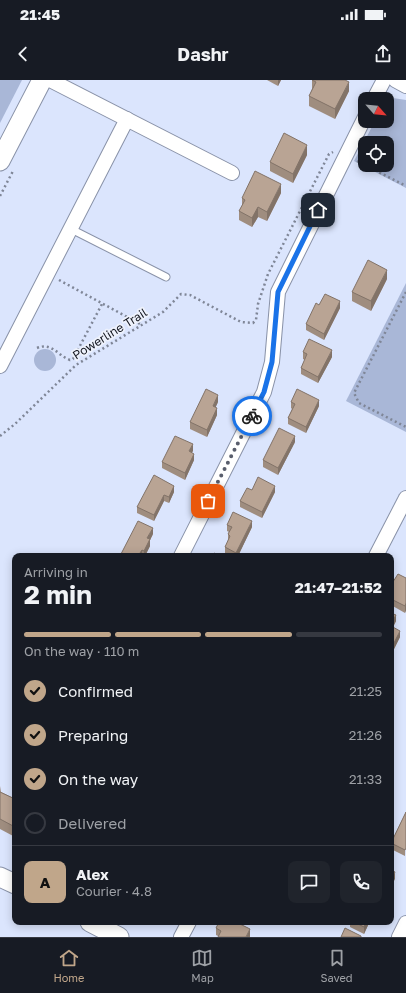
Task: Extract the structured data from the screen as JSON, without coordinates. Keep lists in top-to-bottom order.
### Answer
{
  "streets": {
    "path": ["Powerline Trail"]
  },
  "north": "bottom right",
  "page": {
    "status": "21:45",
    "header": "Dashr",
    "heading": ["2 min", "Arriving in", "21:47–21:52"],
    "panel": ["Alex", "Courier · 4.8"],
    "bar": "On the way · 110 m",
    "list": [
      ["Confirmed", "21:25"],
      ["Preparing", "21:26"],
      ["On the way", "21:33"],
      "Delivered"
    ],
    "round": "A",
    "tabs": ["Home", "Map", "Saved"]
  }
}
